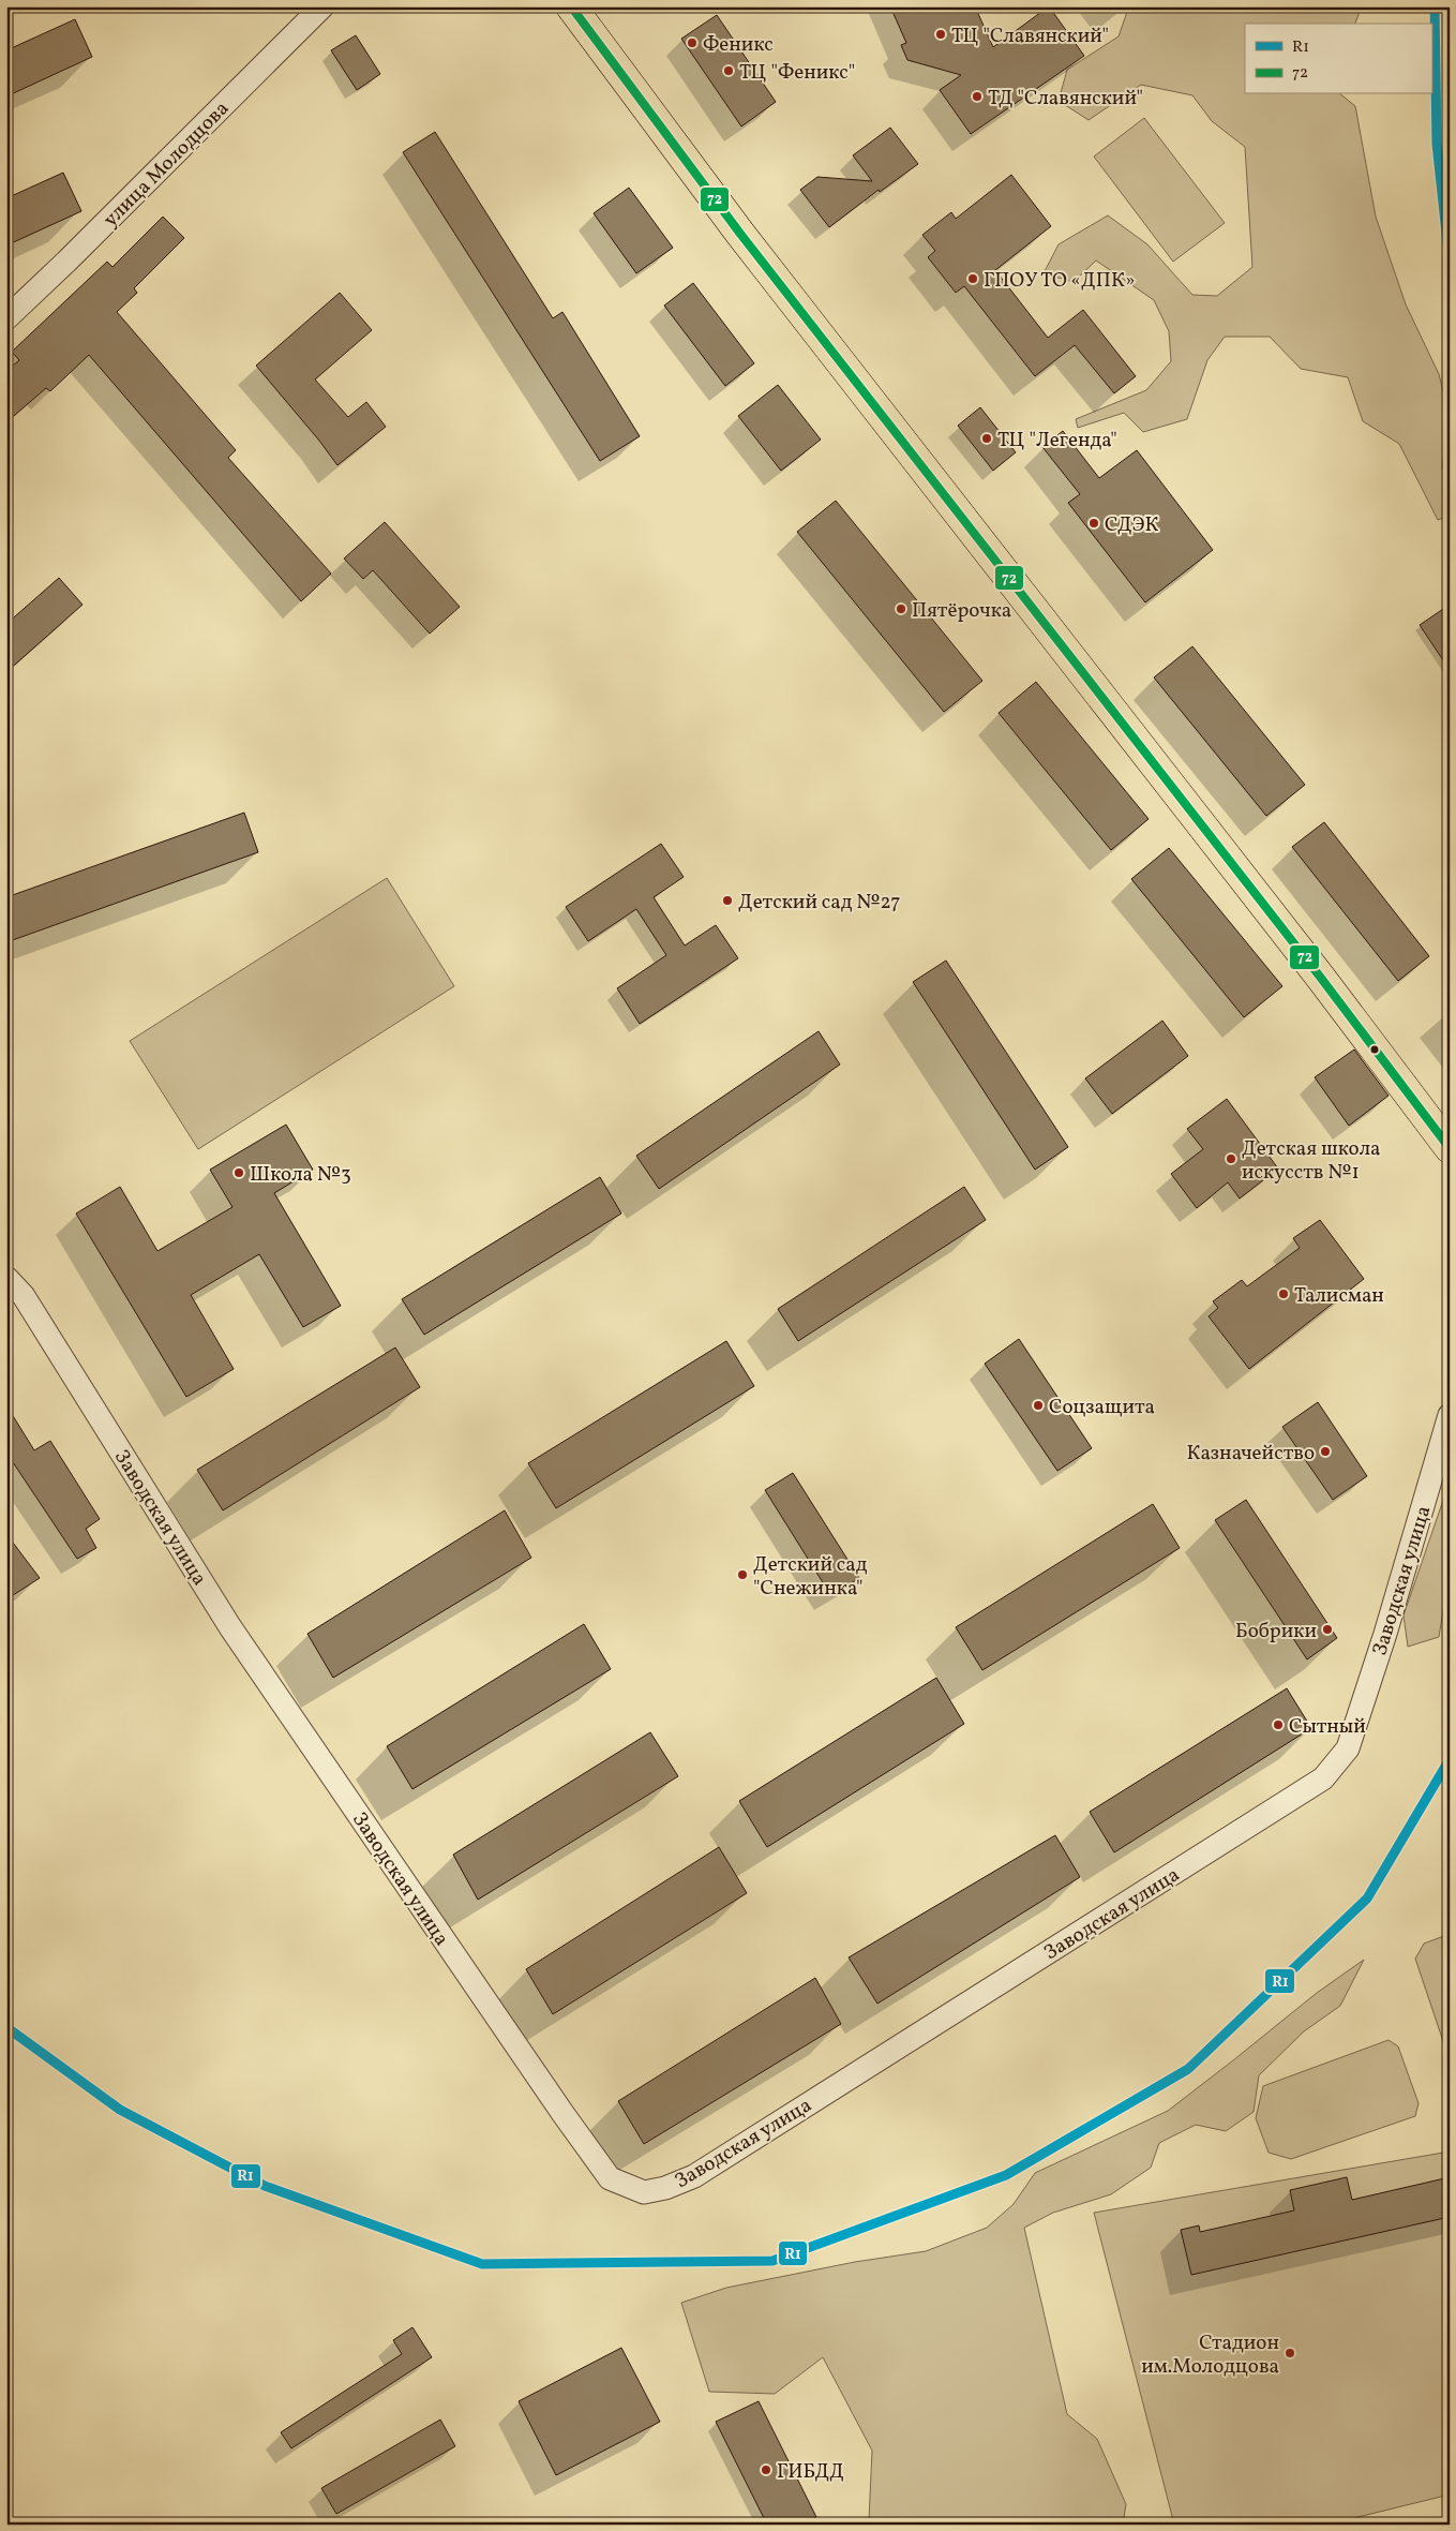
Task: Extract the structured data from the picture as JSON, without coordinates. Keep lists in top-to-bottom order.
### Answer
{
  "streets": {
    "street": ["улица Молодцова", "Заводская улица"]
  },
  "places": [
    "ТЦ \"Славянский\"",
    "Феникс",
    "ТЦ \"Феникс\"",
    "ТД \"Славянский\"",
    "ГПОУ ТО «ДПК»",
    "ТЦ \"Легенда\"",
    "СДЭК",
    "Пятёрочка",
    "Детский сад №27",
    "Детская школа искусств №1",
    "Школа №3",
    "Талисман",
    "Соцзащита",
    "Казначейство",
    "Детский сад \"Снежинка\"",
    "Бобрики",
    "Сытный",
    "Стадион им.Молодцова",
    "ГИБДД"
  ],
  "lines": ["transit line R1", "transit line 72"],
  "legend": ["R1", "72"]
}
